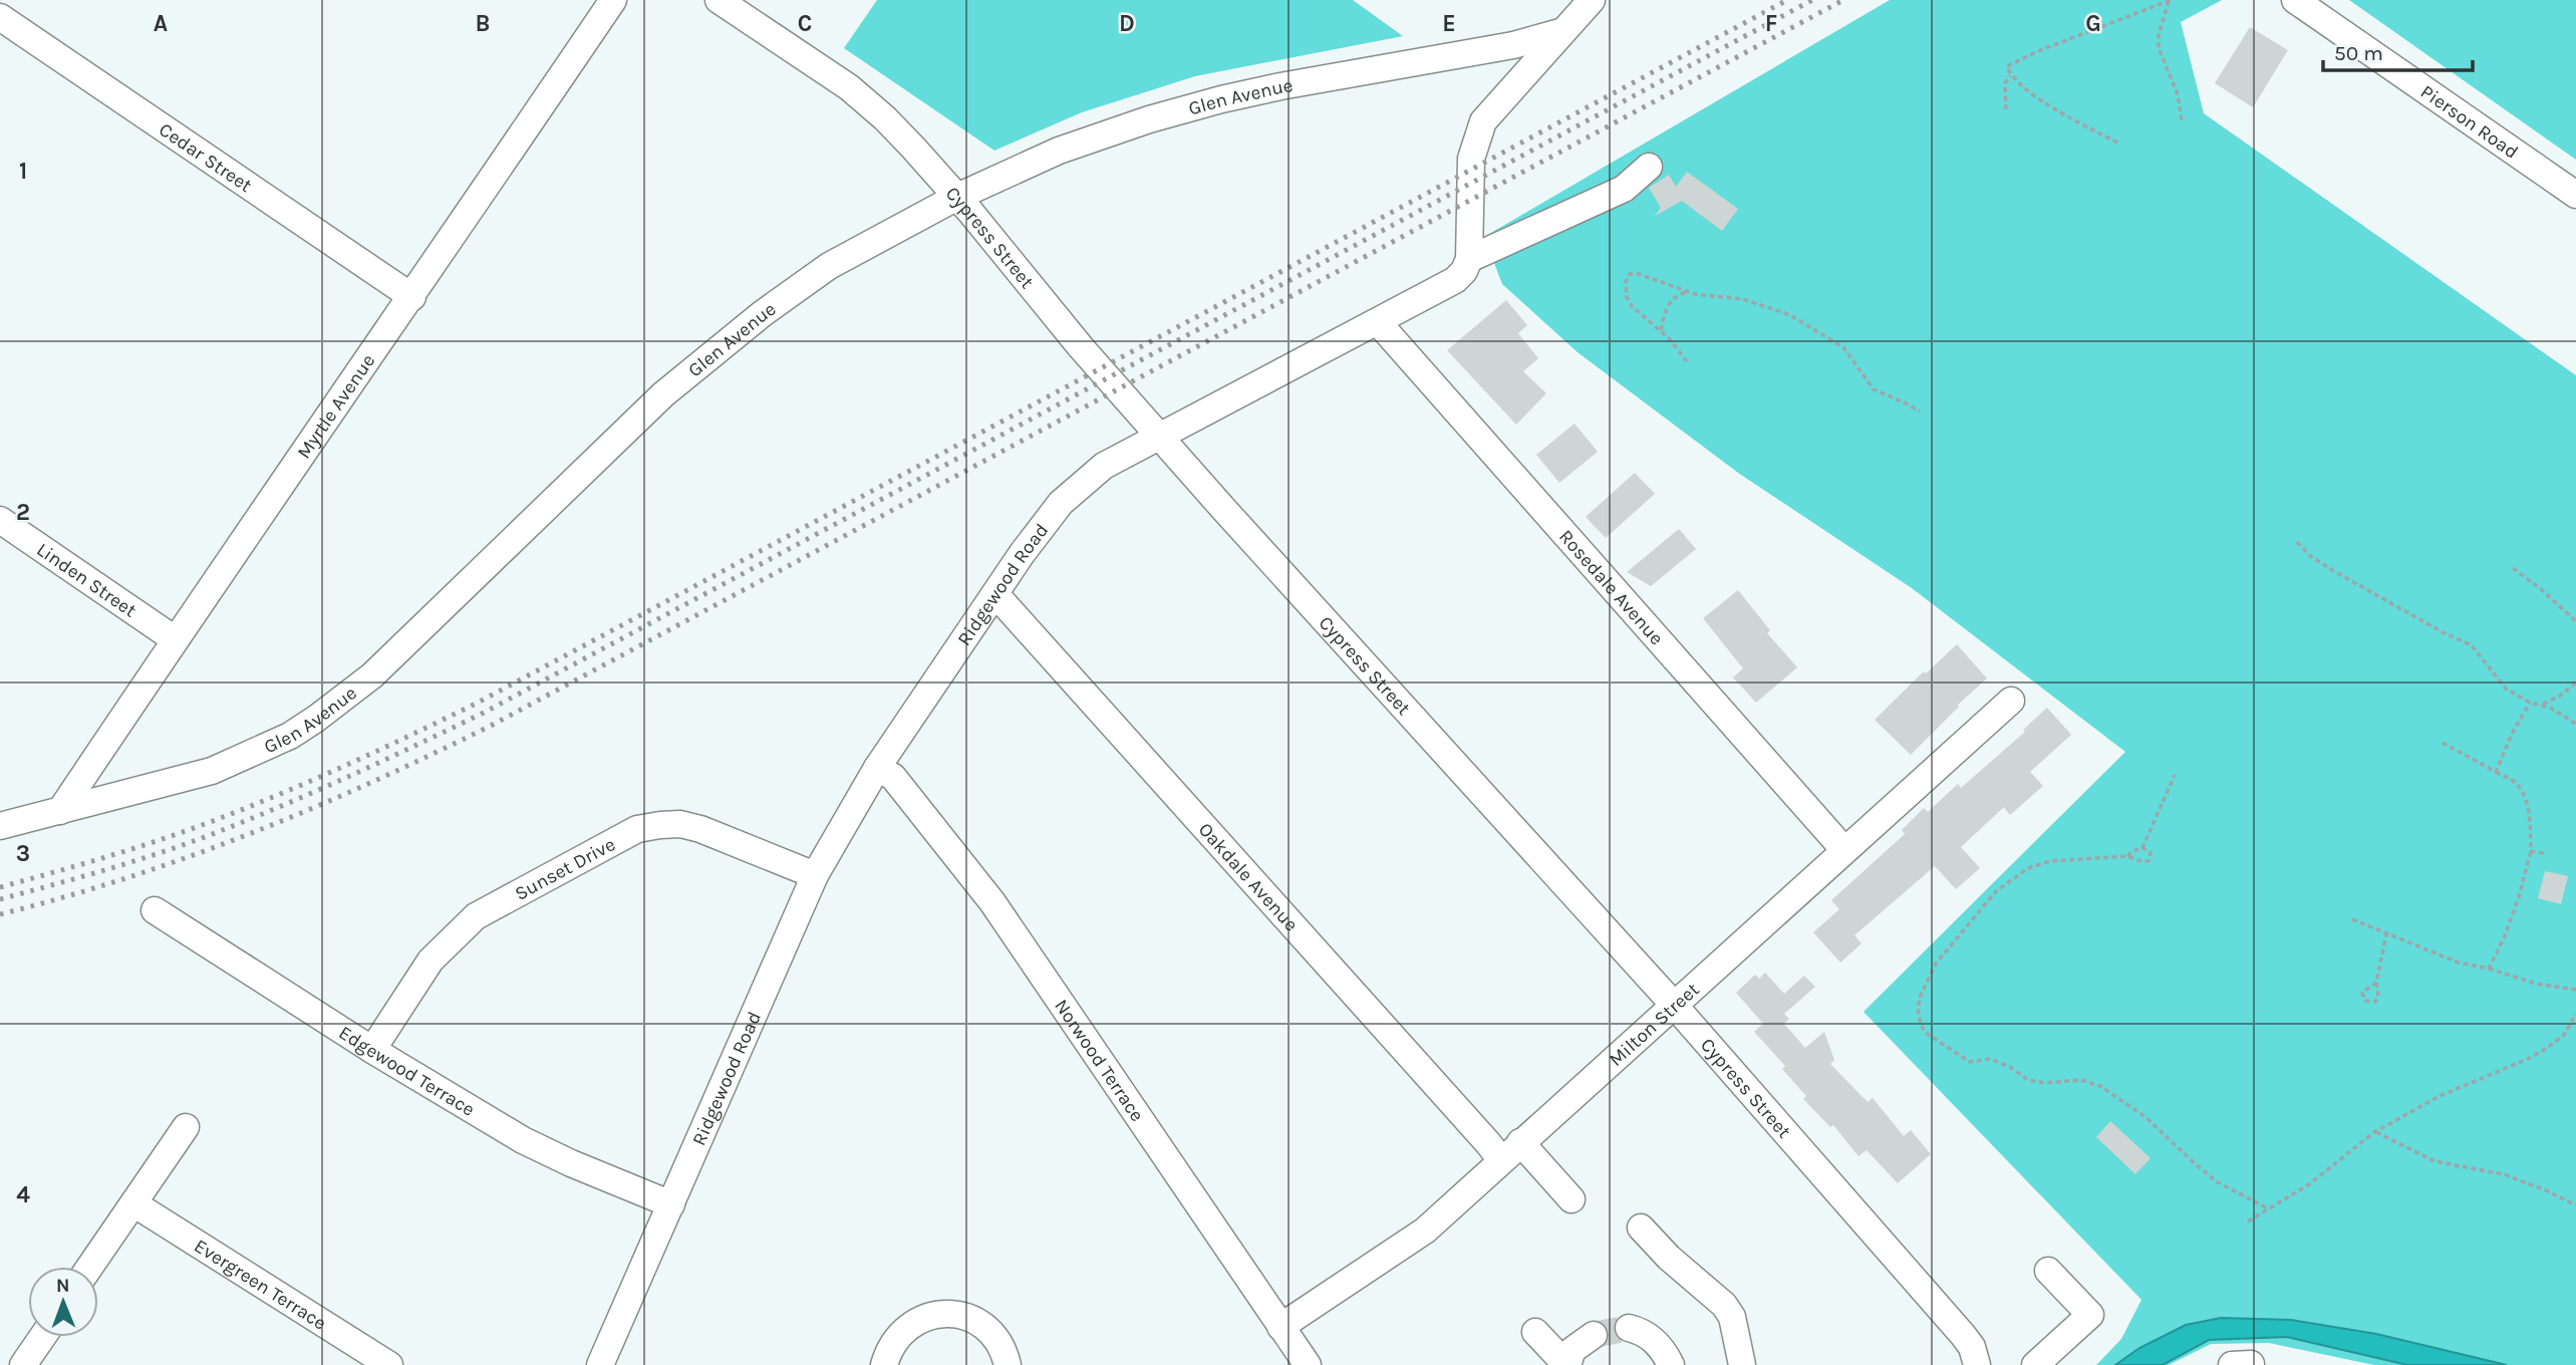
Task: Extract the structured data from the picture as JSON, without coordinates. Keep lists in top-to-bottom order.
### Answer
{
  "streets": {
    "street": [
      "Glen Avenue",
      "Pierson Road",
      "Cedar Street",
      "Cypress Street",
      "Myrtle Avenue",
      "Linden Street",
      "Ridgewood Road",
      "Rosedale Avenue",
      "Sunset Drive",
      "Oakdale Avenue",
      "Milton Street",
      "Norwood Terrace",
      "Edgewood Terrace",
      "Evergreen Terrace"
    ]
  },
  "crossings": [
    ["Glen Avenue", "Cypress Street"],
    ["Glen Avenue", "Myrtle Avenue"],
    ["Cedar Street", "Myrtle Avenue"],
    ["Cypress Street", "Ridgewood Road"],
    ["Cypress Street", "Milton Street"],
    ["Myrtle Avenue", "Linden Street"],
    ["Ridgewood Road", "Rosedale Avenue"],
    ["Ridgewood Road", "Sunset Drive"],
    ["Ridgewood Road", "Oakdale Avenue"],
    ["Ridgewood Road", "Norwood Terrace"],
    ["Ridgewood Road", "Edgewood Terrace"],
    ["Rosedale Avenue", "Milton Street"],
    ["Sunset Drive", "Edgewood Terrace"],
    ["Oakdale Avenue", "Milton Street"],
    ["Milton Street", "Norwood Terrace"]
  ],
  "scale_bar": "50 m",
  "north": "top",
  "grid": {
    "columns": [
      "A",
      "B",
      "C",
      "D",
      "E",
      "F",
      "G"
    ],
    "rows": [
      "1",
      "2",
      "3",
      "4"
    ]
  }
}
